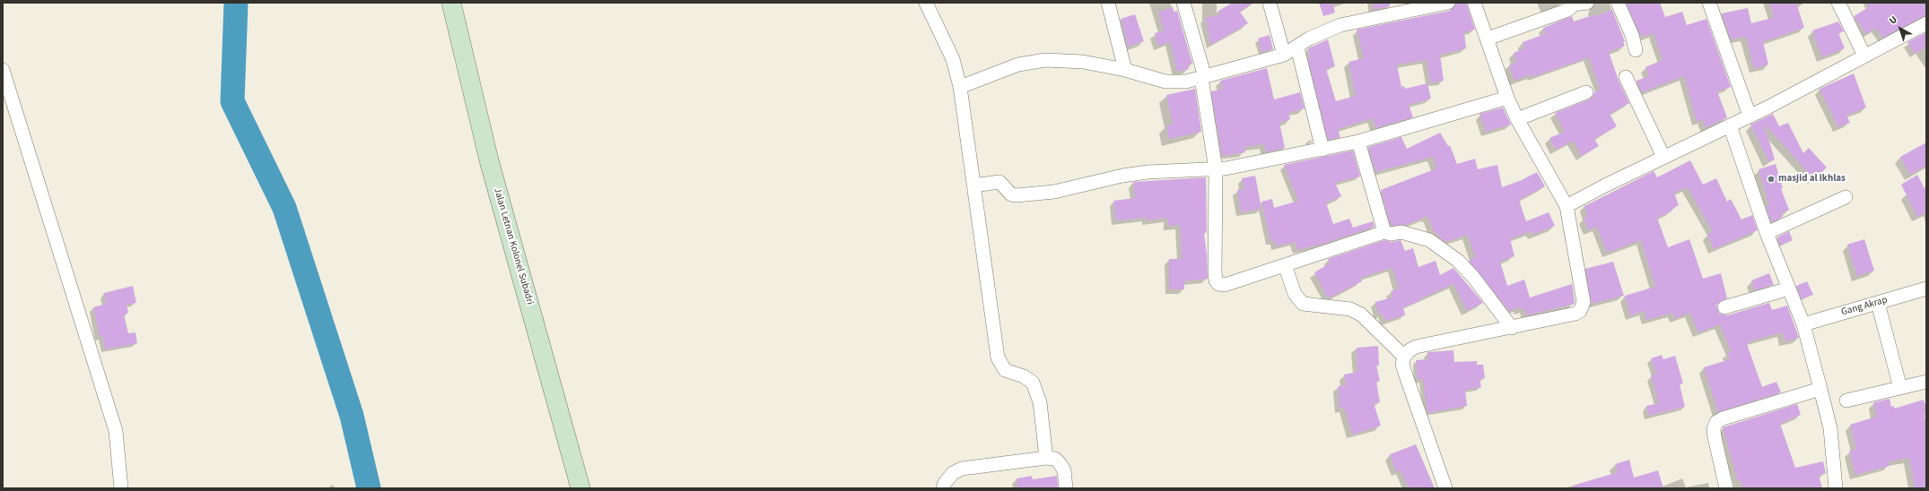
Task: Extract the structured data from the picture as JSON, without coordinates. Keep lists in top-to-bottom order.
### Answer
{
  "streets": {
    "main road": ["Jalan Letnan Kolonel Subadri"],
    "street": ["Gang Akrap"]
  },
  "places": ["masjid al ikhlas"],
  "north": "top left"
}
